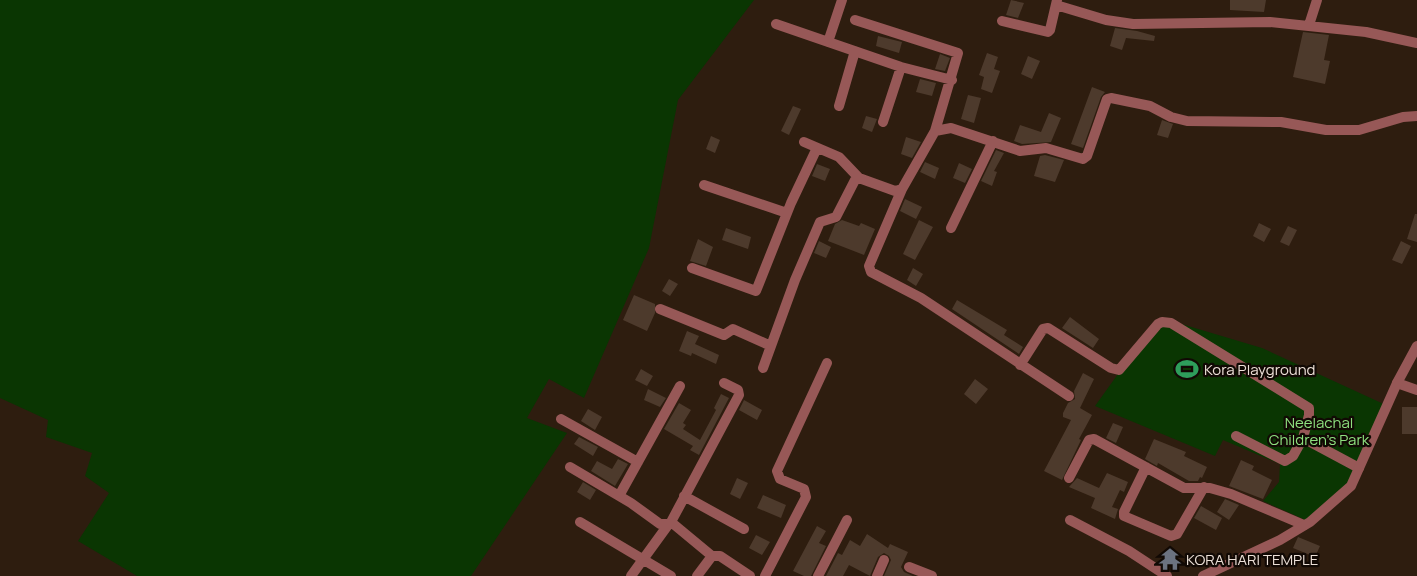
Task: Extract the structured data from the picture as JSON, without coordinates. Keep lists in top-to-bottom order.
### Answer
{
  "parks": ["Neelachal Children's Park"],
  "places": {
    "sports": ["Kora Playground"],
    "temple": ["KORA HARI TEMPLE"]
  }
}
